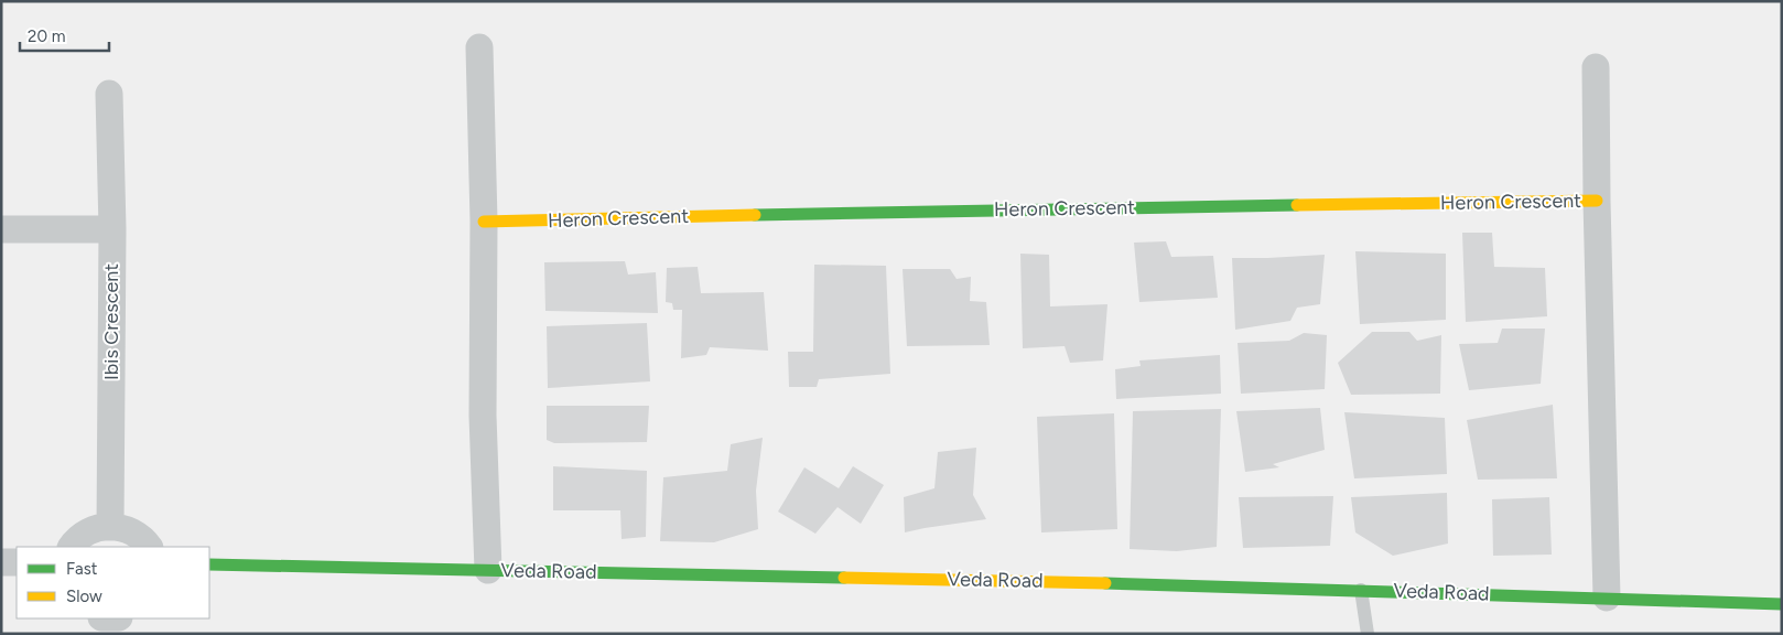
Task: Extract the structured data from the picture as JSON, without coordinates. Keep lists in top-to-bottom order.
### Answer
{
  "streets": {
    "street": ["Heron Crescent", "Ibis Crescent", "Veda Road"]
  },
  "crossings": [
    ["Heron Crescent", "Veda Road"]
  ],
  "legend": ["Fast", "Slow"],
  "scale_bar": "20 m"
}
